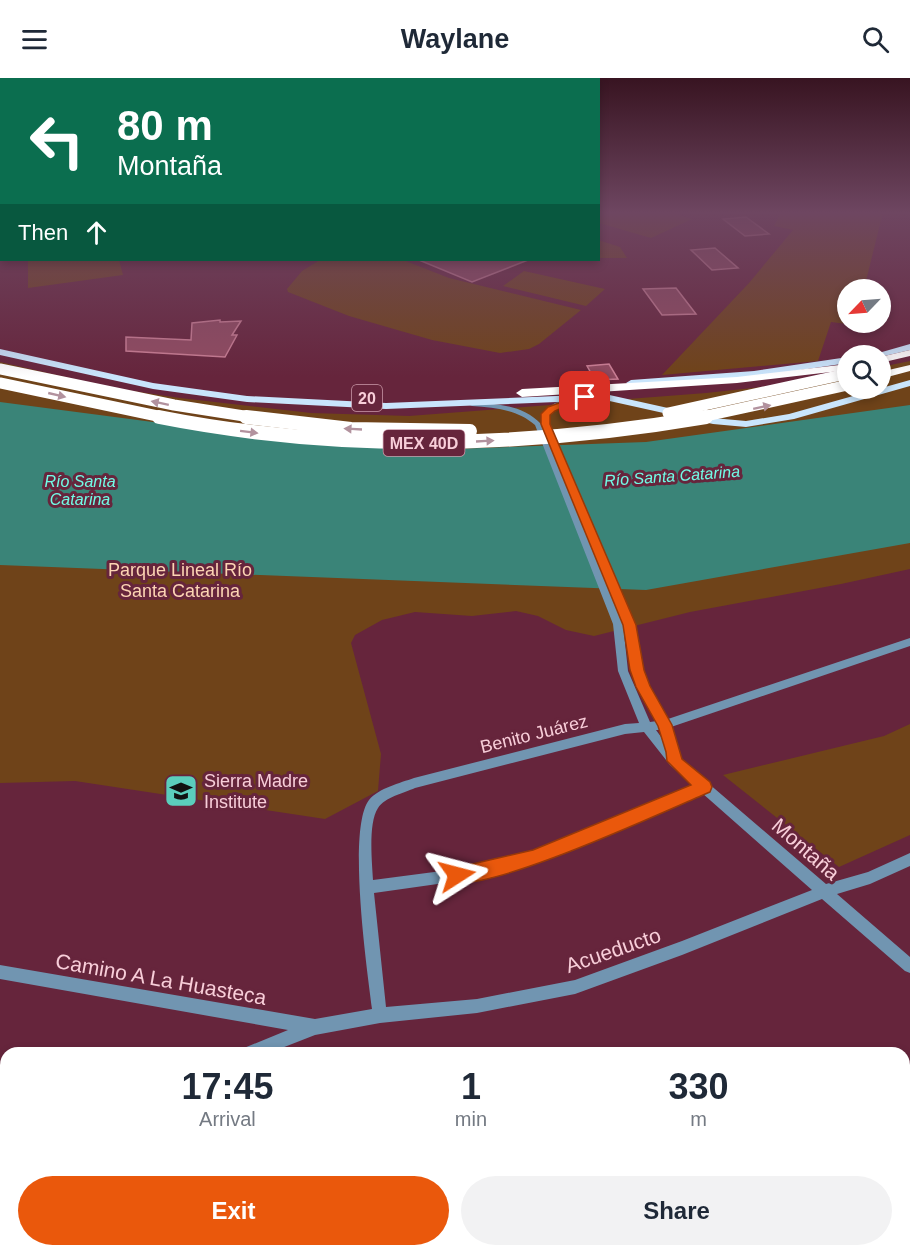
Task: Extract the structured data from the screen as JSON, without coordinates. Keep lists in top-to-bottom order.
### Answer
{
  "streets": {
    "highway": ["MEX 40D"],
    "main road": ["20"],
    "street": [
      "Benito Juárez",
      "Montaña",
      "Acueducto",
      "Camino A La Huasteca"
    ]
  },
  "crossings": [
    ["Benito Juárez", "Montaña"],
    ["Benito Juárez", "Acueducto"],
    ["Montaña", "Acueducto"],
    ["Acueducto", "Camino A La Huasteca"]
  ],
  "water": ["Río Santa Catarina"],
  "parks": ["Parque Lineal Río Santa Catarina"],
  "places": {
    "school or university": ["Sierra Madre Institute"]
  },
  "north": "bottom left",
  "page": {
    "header": "Waylane",
    "turn": ["80 m", "Montaña"],
    "then": "Then",
    "eta": [
      "17:45",
      "Arrival",
      "1",
      "min",
      "330",
      "m"
    ],
    "buttons": ["Exit", "Share"]
  }
}
